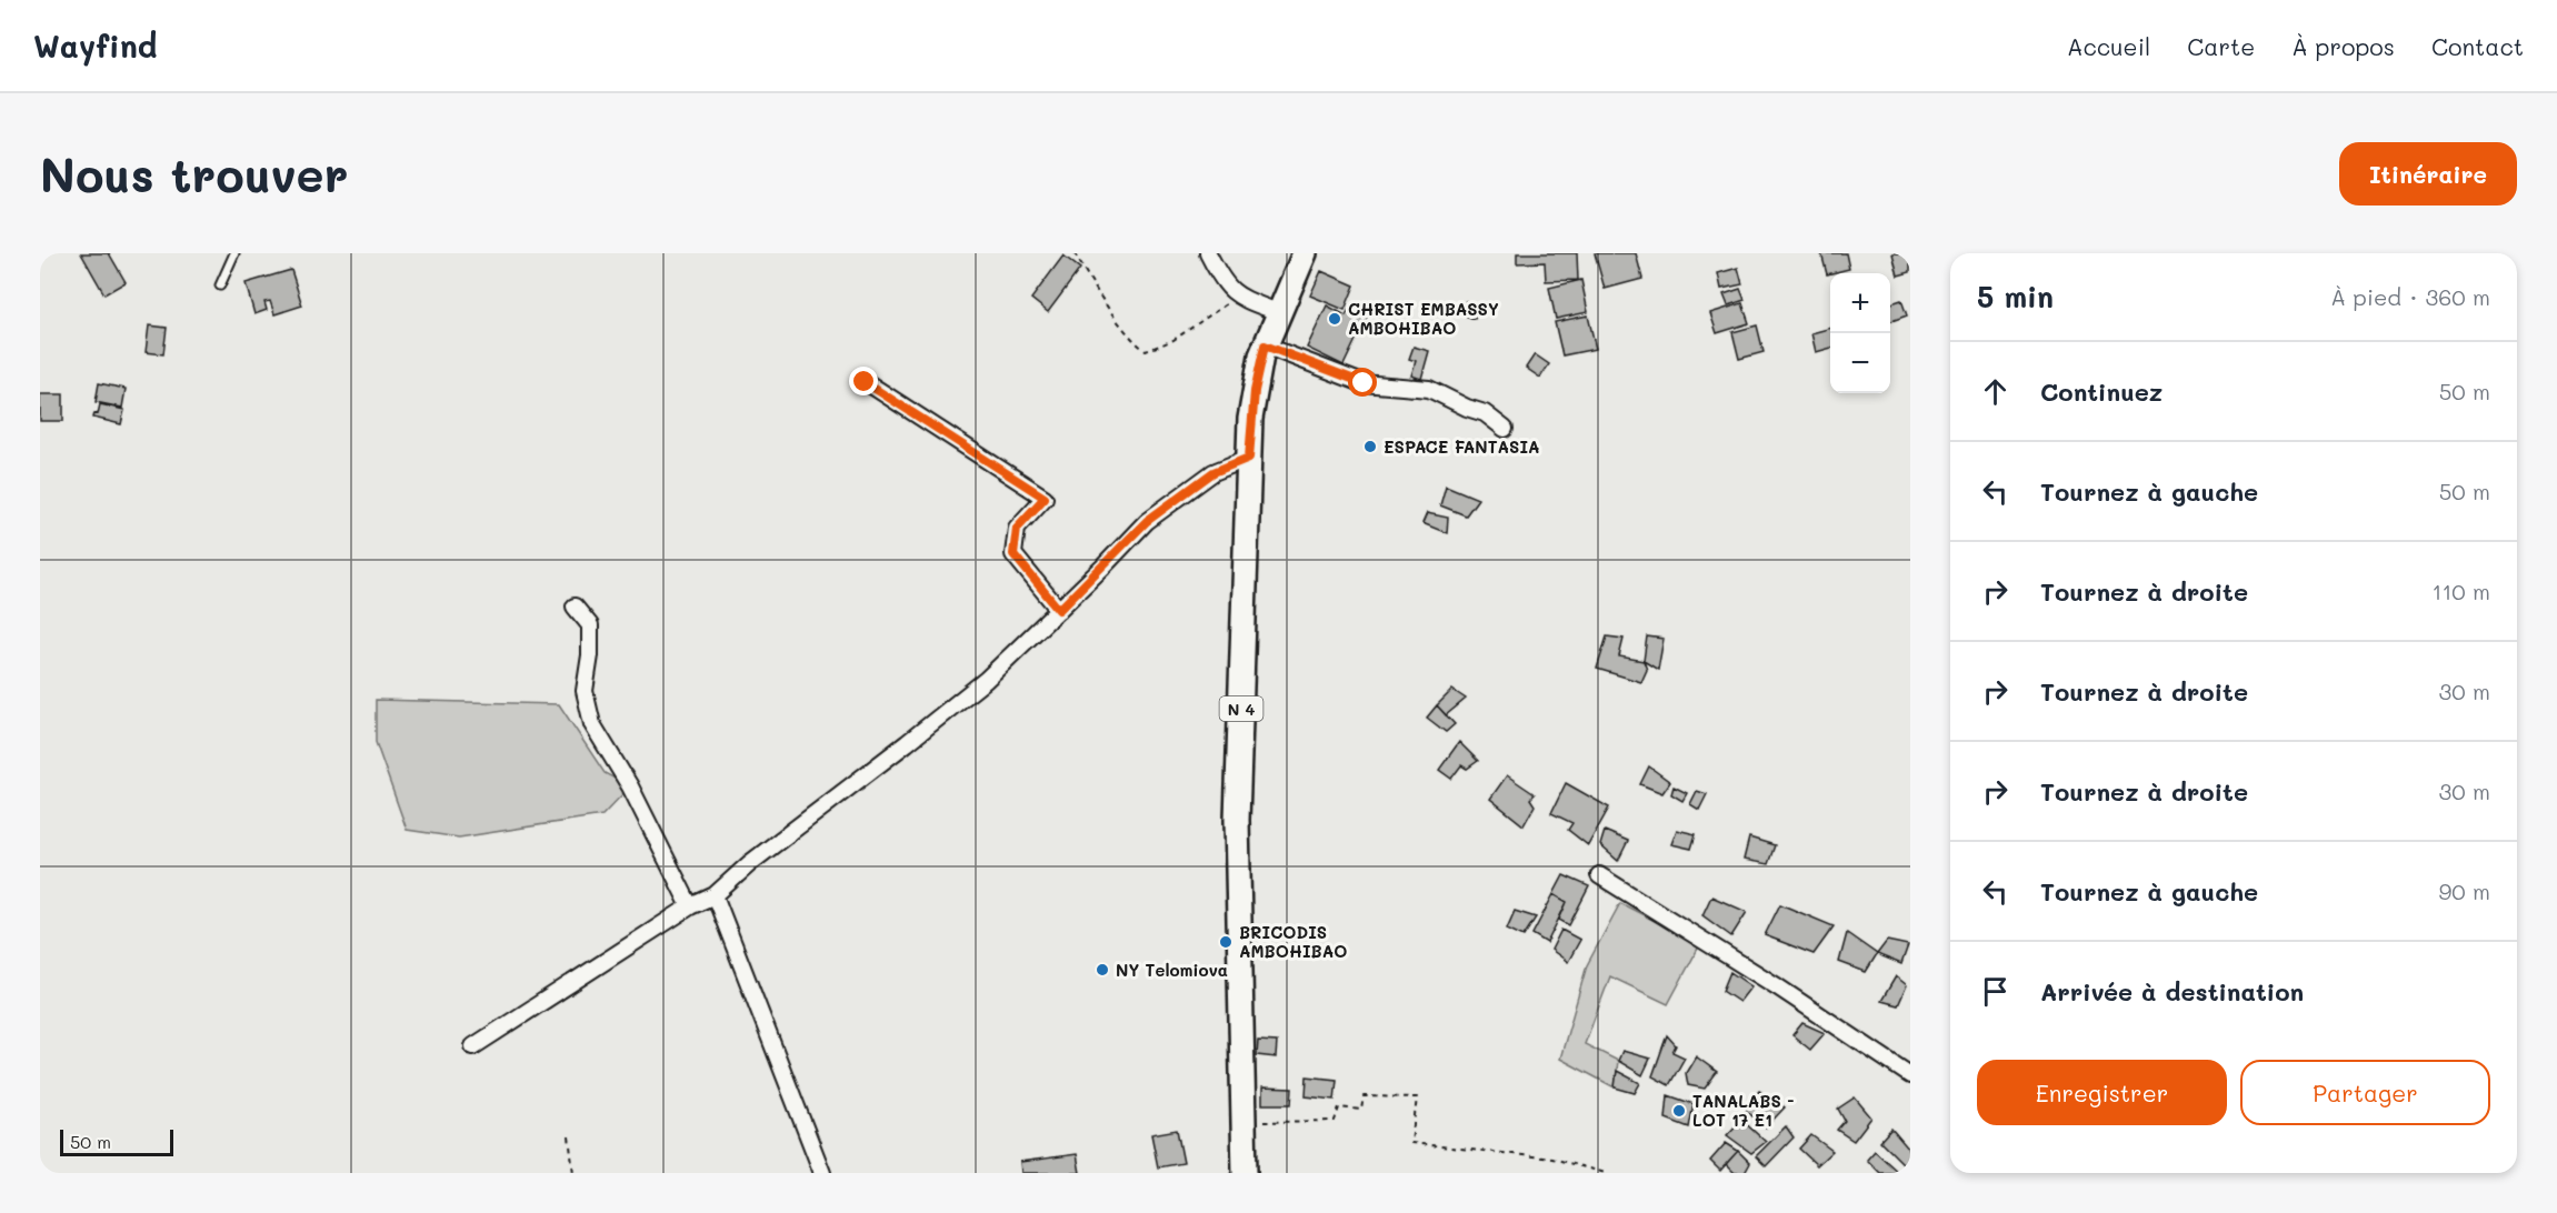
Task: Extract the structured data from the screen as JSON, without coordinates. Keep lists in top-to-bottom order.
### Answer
{
  "streets": {
    "main road": ["N 4"]
  },
  "places": [
    "CHRIST EMBASSY AMBOHIBAO",
    "ESPACE FANTASIA",
    "BRICODIS AMBOHIBAO",
    "NY Telomiova",
    "TANALABS - LOT 17 E1"
  ],
  "scale_bar": "50 m",
  "page": {
    "header": "Wayfind",
    "nav": [
      "Accueil",
      "Carte",
      "À propos",
      "Contact"
    ],
    "buttons": [
      "Itinéraire",
      ["Enregistrer", "Partager"]
    ],
    "title": "Nous trouver",
    "heading": ["5 min", "À pied · 360 m"],
    "map_buttons": ["+", "−"],
    "list": [
      ["Continuez", "50 m"],
      ["Tournez à gauche", "50 m"],
      ["Tournez à droite", "110 m"],
      ["Tournez à droite", "30 m"],
      ["Tournez à droite", "30 m"],
      ["Tournez à gauche", "90 m"],
      "Arrivée à destination"
    ],
    "scale": "50 m"
  }
}
